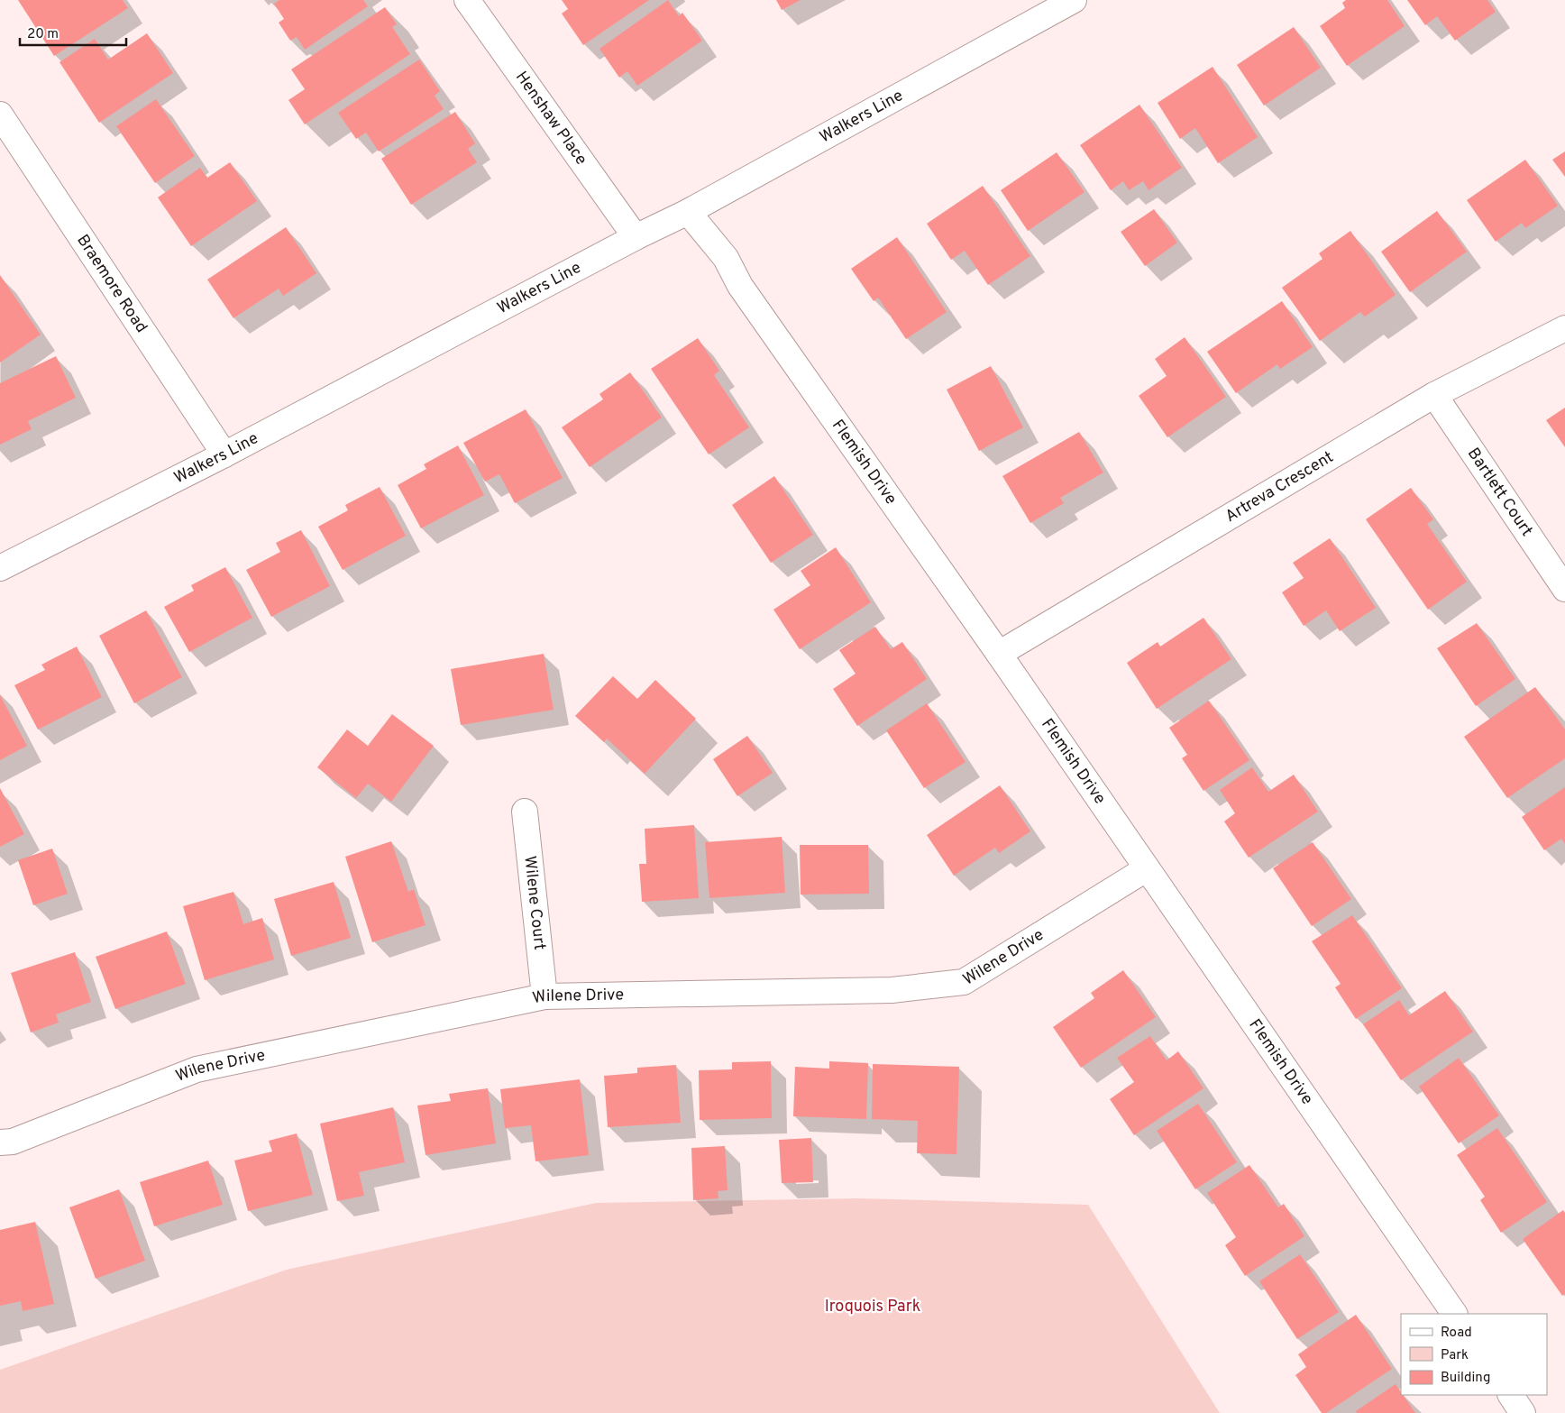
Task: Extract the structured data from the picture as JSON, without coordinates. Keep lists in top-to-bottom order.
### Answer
{
  "streets": {
    "street": [
      "Walkers Line",
      "Henshaw Place",
      "Braemore Road",
      "Flemish Drive",
      "Artreva Crescent",
      "Bartlett Court",
      "Wilene Court",
      "Wilene Drive"
    ]
  },
  "crossings": [
    ["Walkers Line", "Henshaw Place"],
    ["Walkers Line", "Braemore Road"],
    ["Walkers Line", "Flemish Drive"],
    ["Flemish Drive", "Artreva Crescent"],
    ["Flemish Drive", "Wilene Drive"],
    ["Artreva Crescent", "Bartlett Court"],
    ["Wilene Court", "Wilene Drive"]
  ],
  "parks": ["Iroquois Park"],
  "legend": ["Road", "Park", "Building"],
  "scale_bar": "20 m"
}
